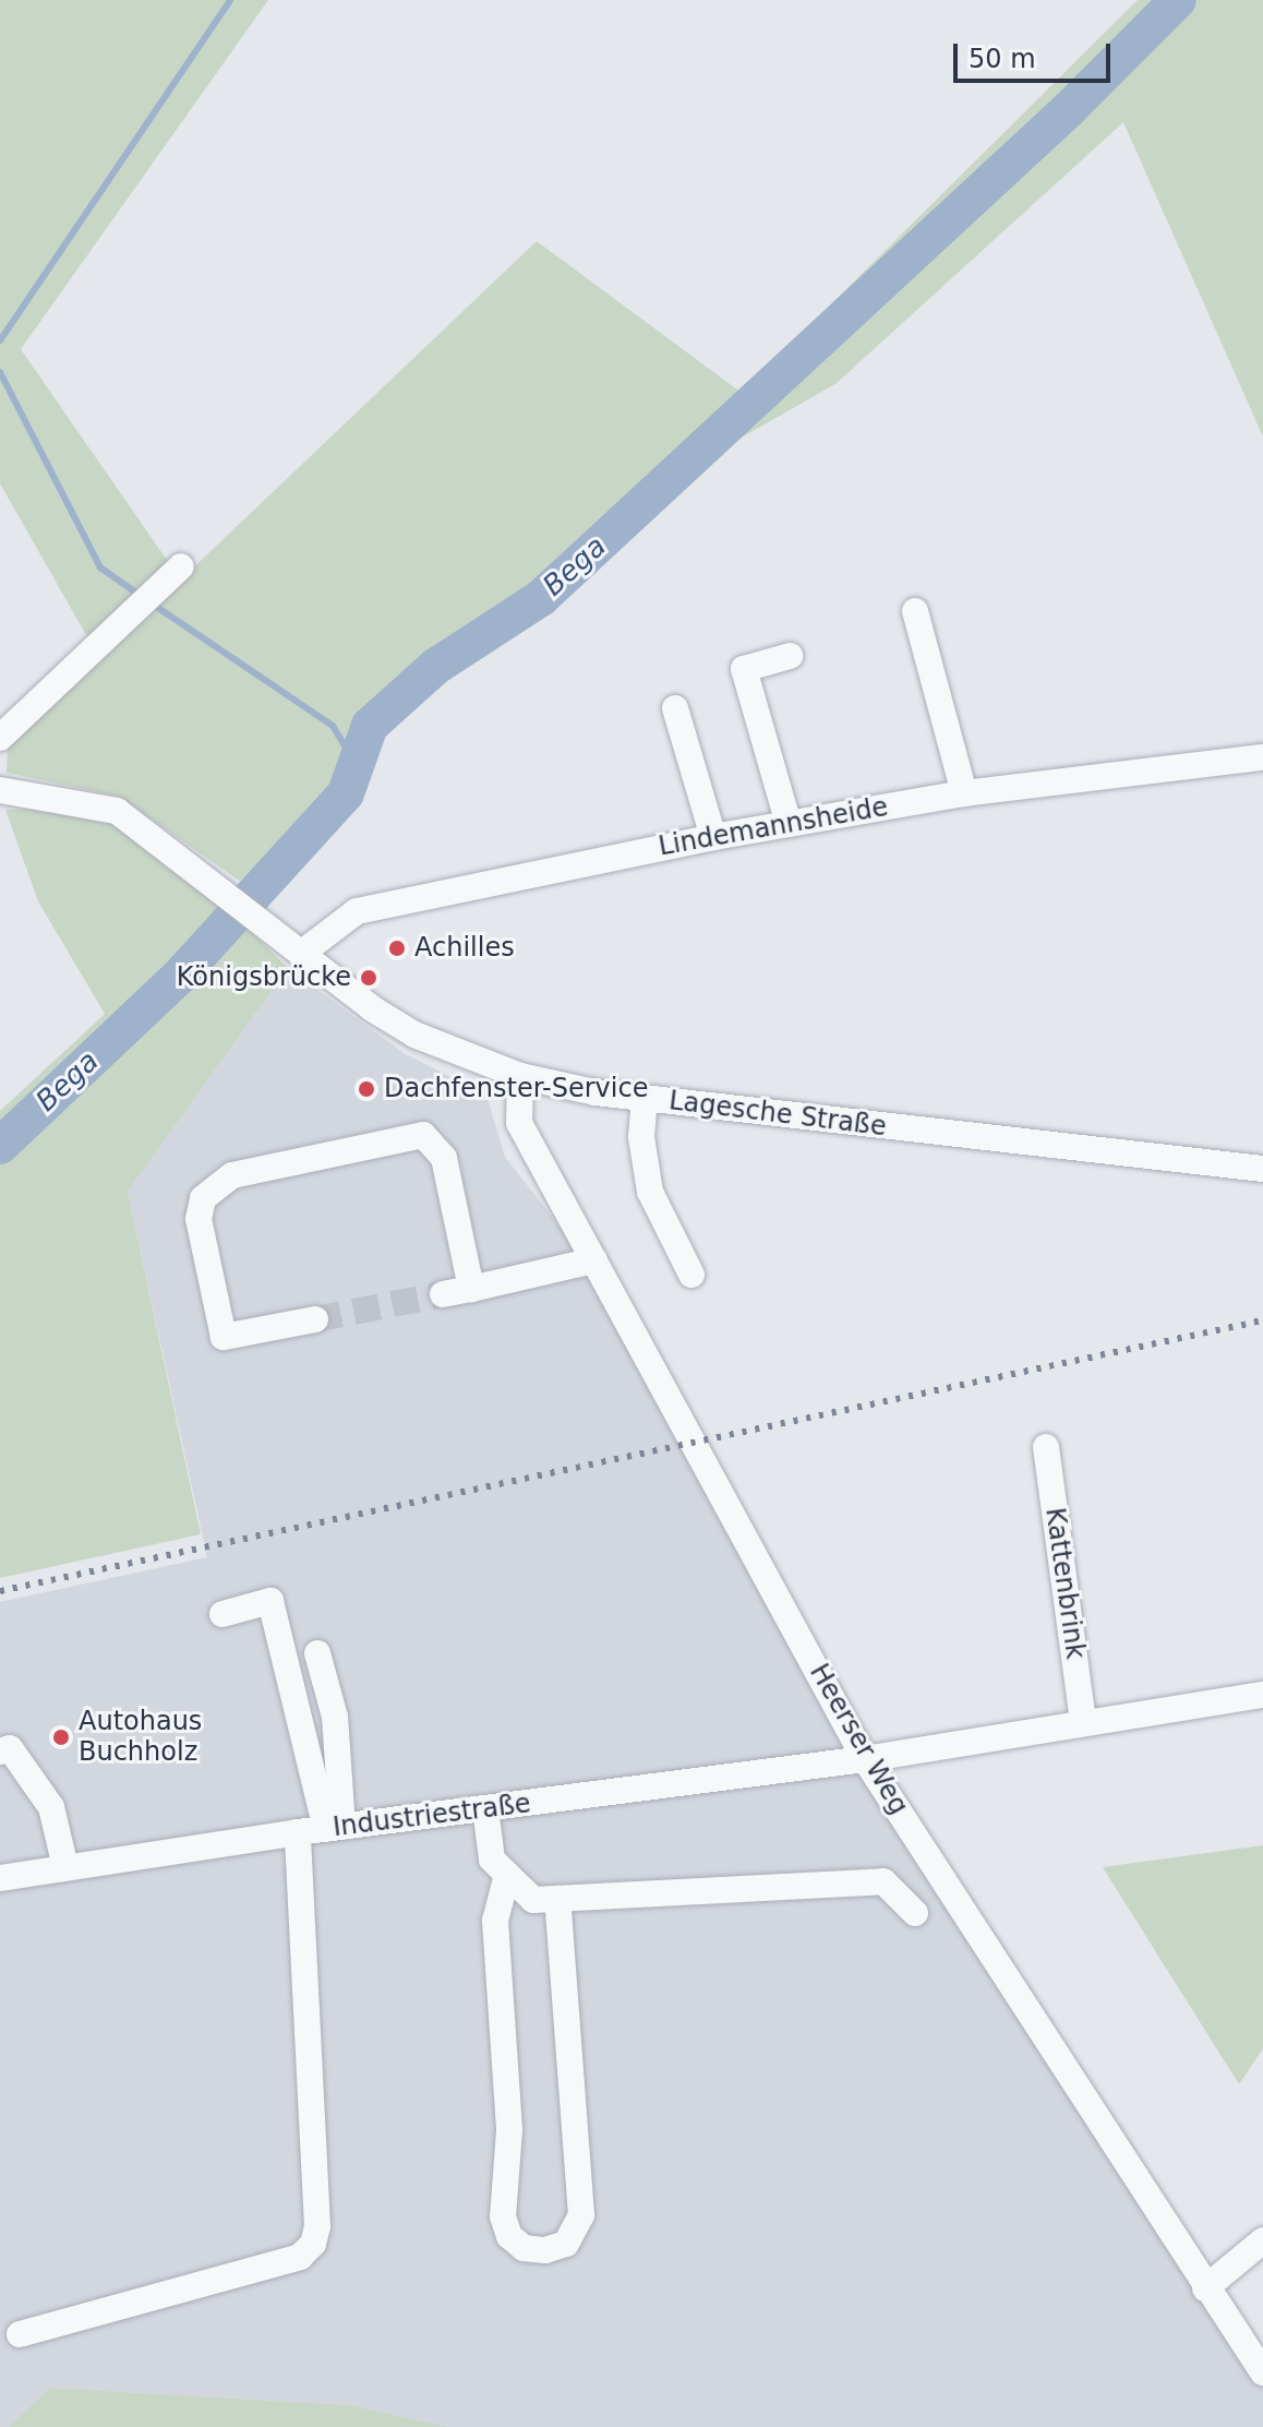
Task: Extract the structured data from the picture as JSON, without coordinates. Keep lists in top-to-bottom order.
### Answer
{
  "streets": {
    "street": [
      "Lindemannsheide",
      "Lagesche Straße",
      "Kattenbrink",
      "Heerser Weg",
      "Industriestraße"
    ]
  },
  "crossings": [
    ["Lindemannsheide", "Lagesche Straße"],
    ["Lagesche Straße", "Heerser Weg"],
    ["Heerser Weg", "Industriestraße"]
  ],
  "water": ["Bega"],
  "places": [
    "Achilles",
    "Königsbrücke",
    "Dachfenster-Service",
    "Autohaus Buchholz"
  ],
  "scale_bar": "50 m"
}
